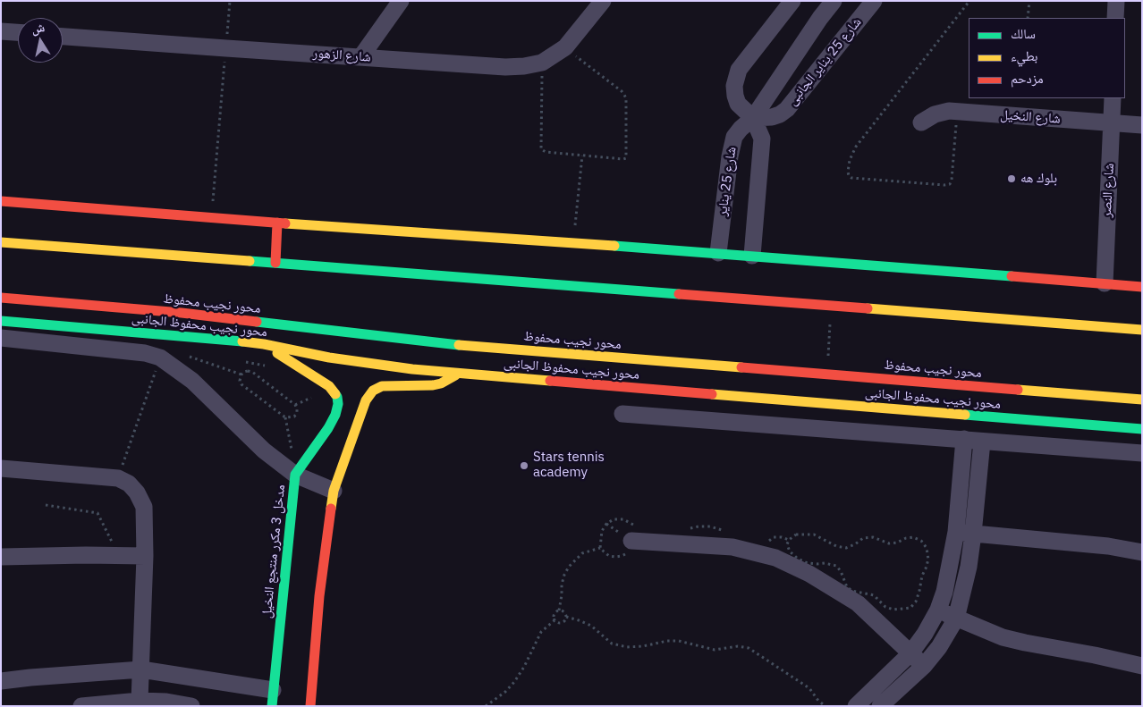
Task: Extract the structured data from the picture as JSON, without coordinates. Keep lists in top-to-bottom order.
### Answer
{
  "streets": {
    "street": [
      "شارع الزهور",
      "شارع 25 يناير الجانبى",
      "شارع النخيل",
      "شارع 25 يناير",
      "شارع النصر",
      "محور نجيب محفوظ",
      "محور نجيب محفوظ الجانبى",
      "مدخل 3 مكرر منتجع النخيل"
    ]
  },
  "crossings": [
    ["شارع 25 يناير الجانبى", "شارع 25 يناير"],
    ["شارع النخيل", "شارع النصر"],
    ["محور نجيب محفوظ الجانبى", "مدخل 3 مكرر منتجع النخيل"]
  ],
  "places": ["بلوك هه", "Stars tennis academy"],
  "legend": ["سالك", "بطيء", "مزدحم"],
  "north": "top"
}
